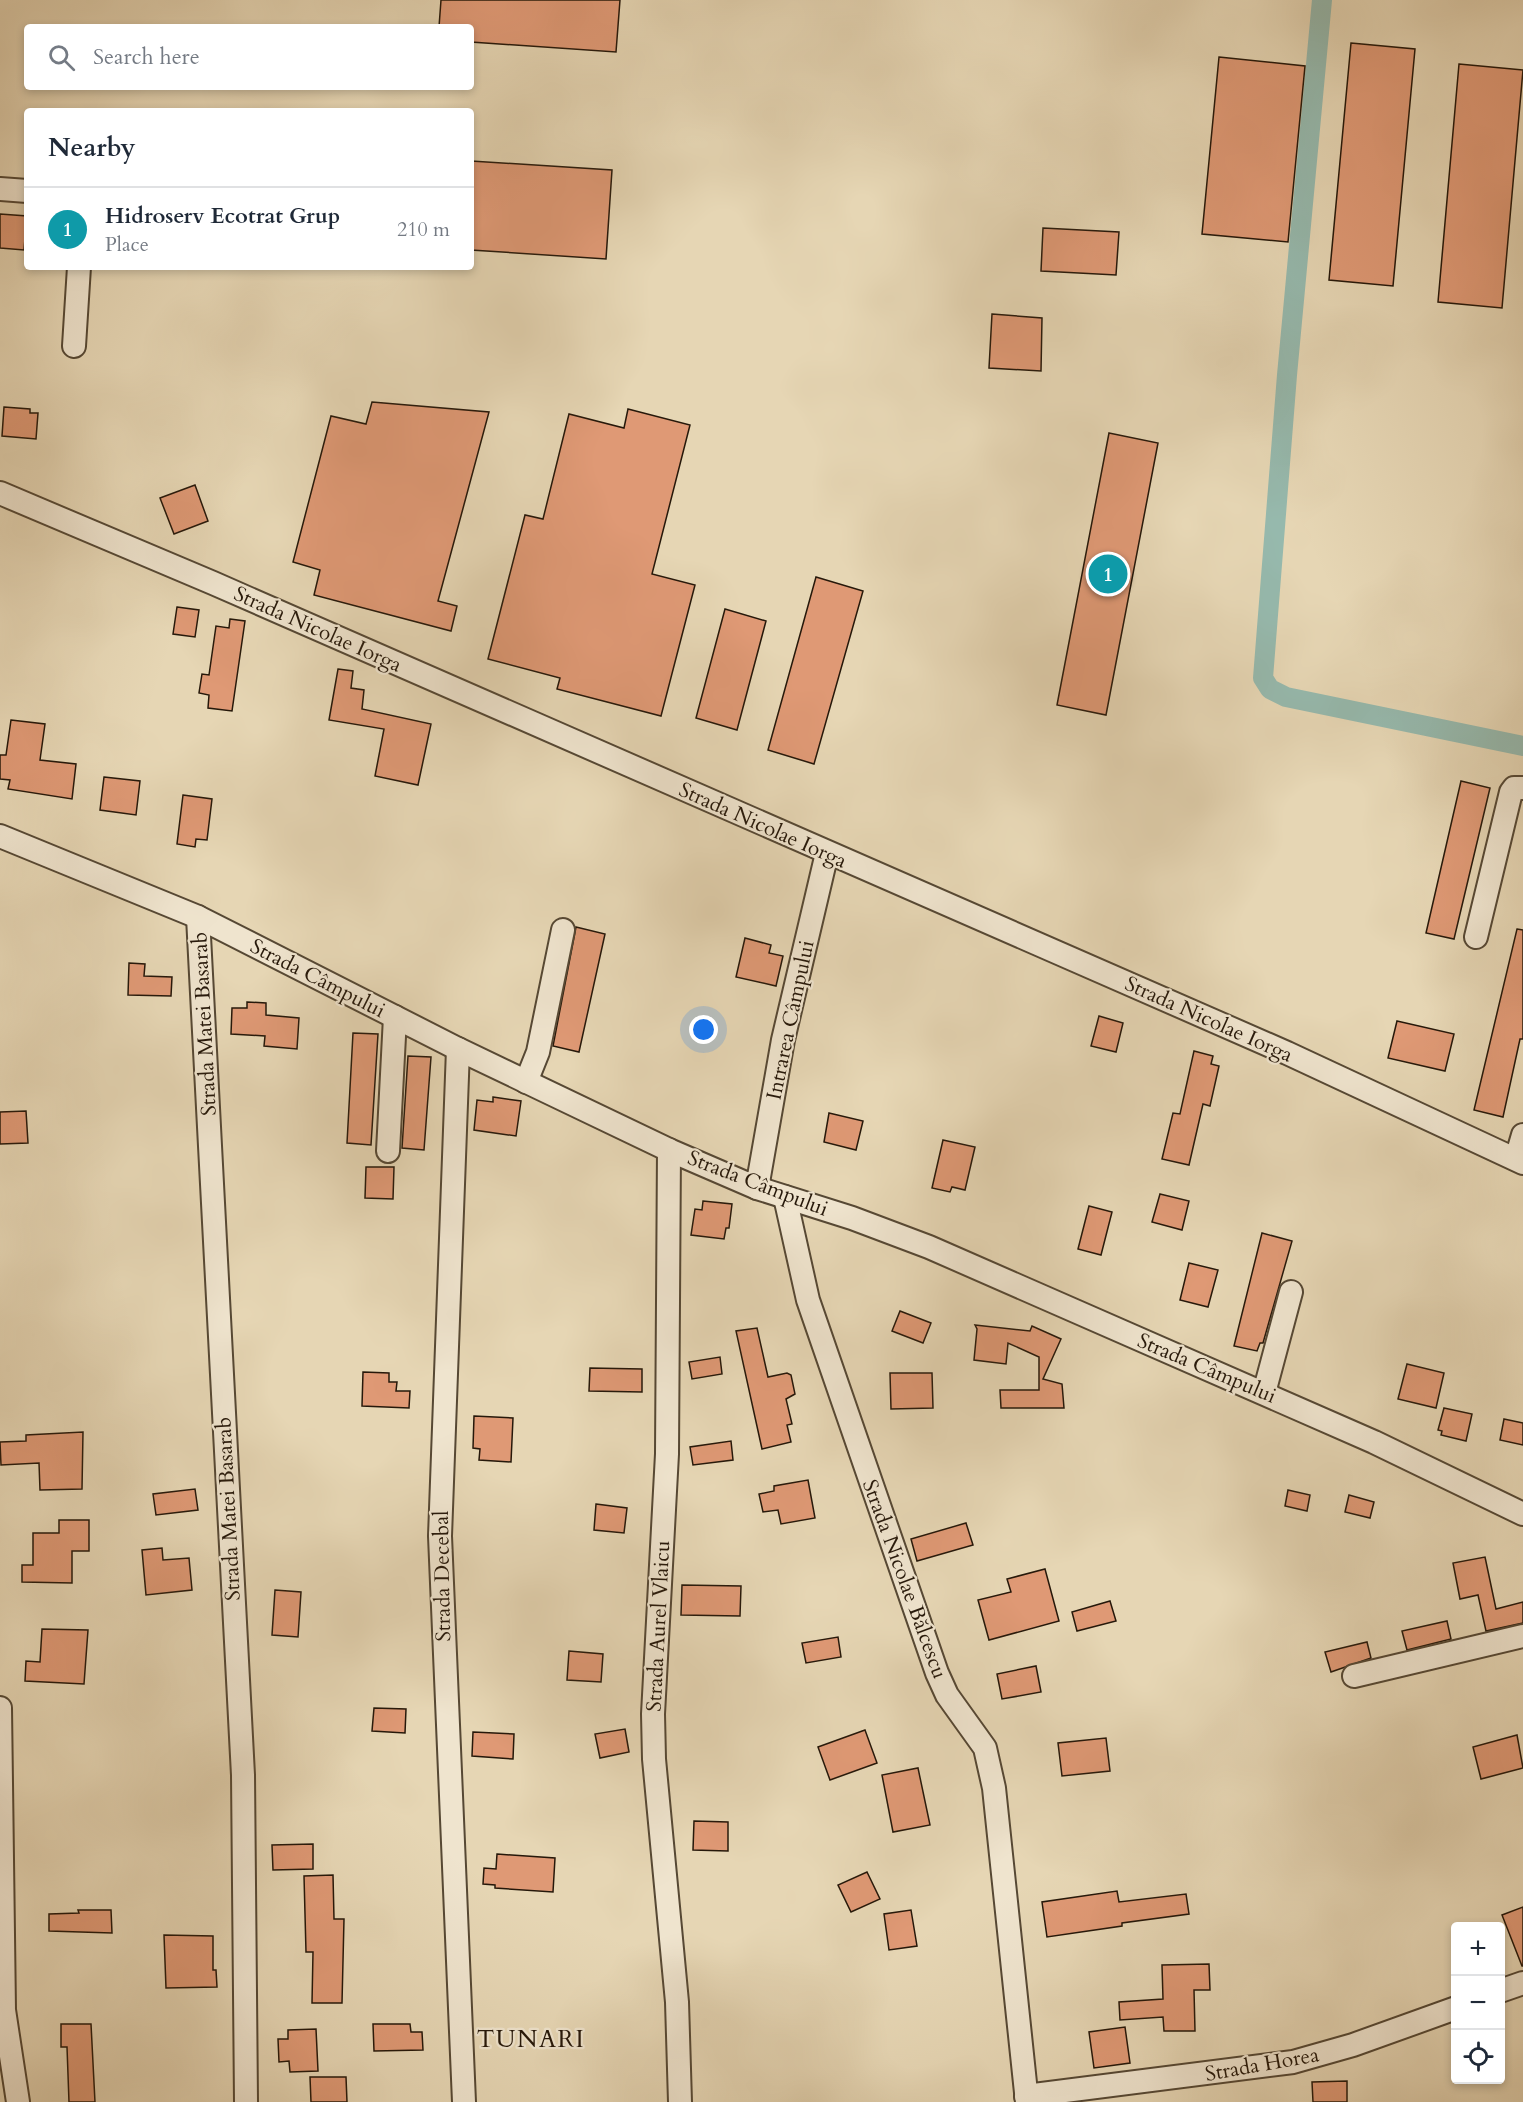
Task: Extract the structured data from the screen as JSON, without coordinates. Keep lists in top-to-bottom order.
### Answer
{
  "streets": {
    "street": [
      "Strada Nicolae Iorga",
      "Strada Câmpului",
      "Intrarea Câmpului",
      "Strada Matei Basarab",
      "Strada Decebal",
      "Strada Nicolae Bălcescu",
      "Strada Aurel Vlaicu",
      "Strada Horea"
    ]
  },
  "crossings": [
    ["Strada Nicolae Iorga", "Intrarea Câmpului"],
    ["Strada Câmpului", "Intrarea Câmpului"],
    ["Strada Câmpului", "Strada Matei Basarab"],
    ["Strada Câmpului", "Strada Decebal"],
    ["Strada Câmpului", "Strada Nicolae Bălcescu"],
    ["Strada Câmpului", "Strada Aurel Vlaicu"],
    ["Strada Nicolae Bălcescu", "Strada Horea"]
  ],
  "districts": ["TUNARI"],
  "page": {
    "search": "Search here",
    "heading": "Nearby",
    "list": [
      {
        "mark": "1",
        "name": "Hidroserv Ecotrat Grup",
        "note": "Place",
        "value": "210 m"
      }
    ],
    "pins": "1",
    "map_buttons": ["+", "−"]
  }
}
